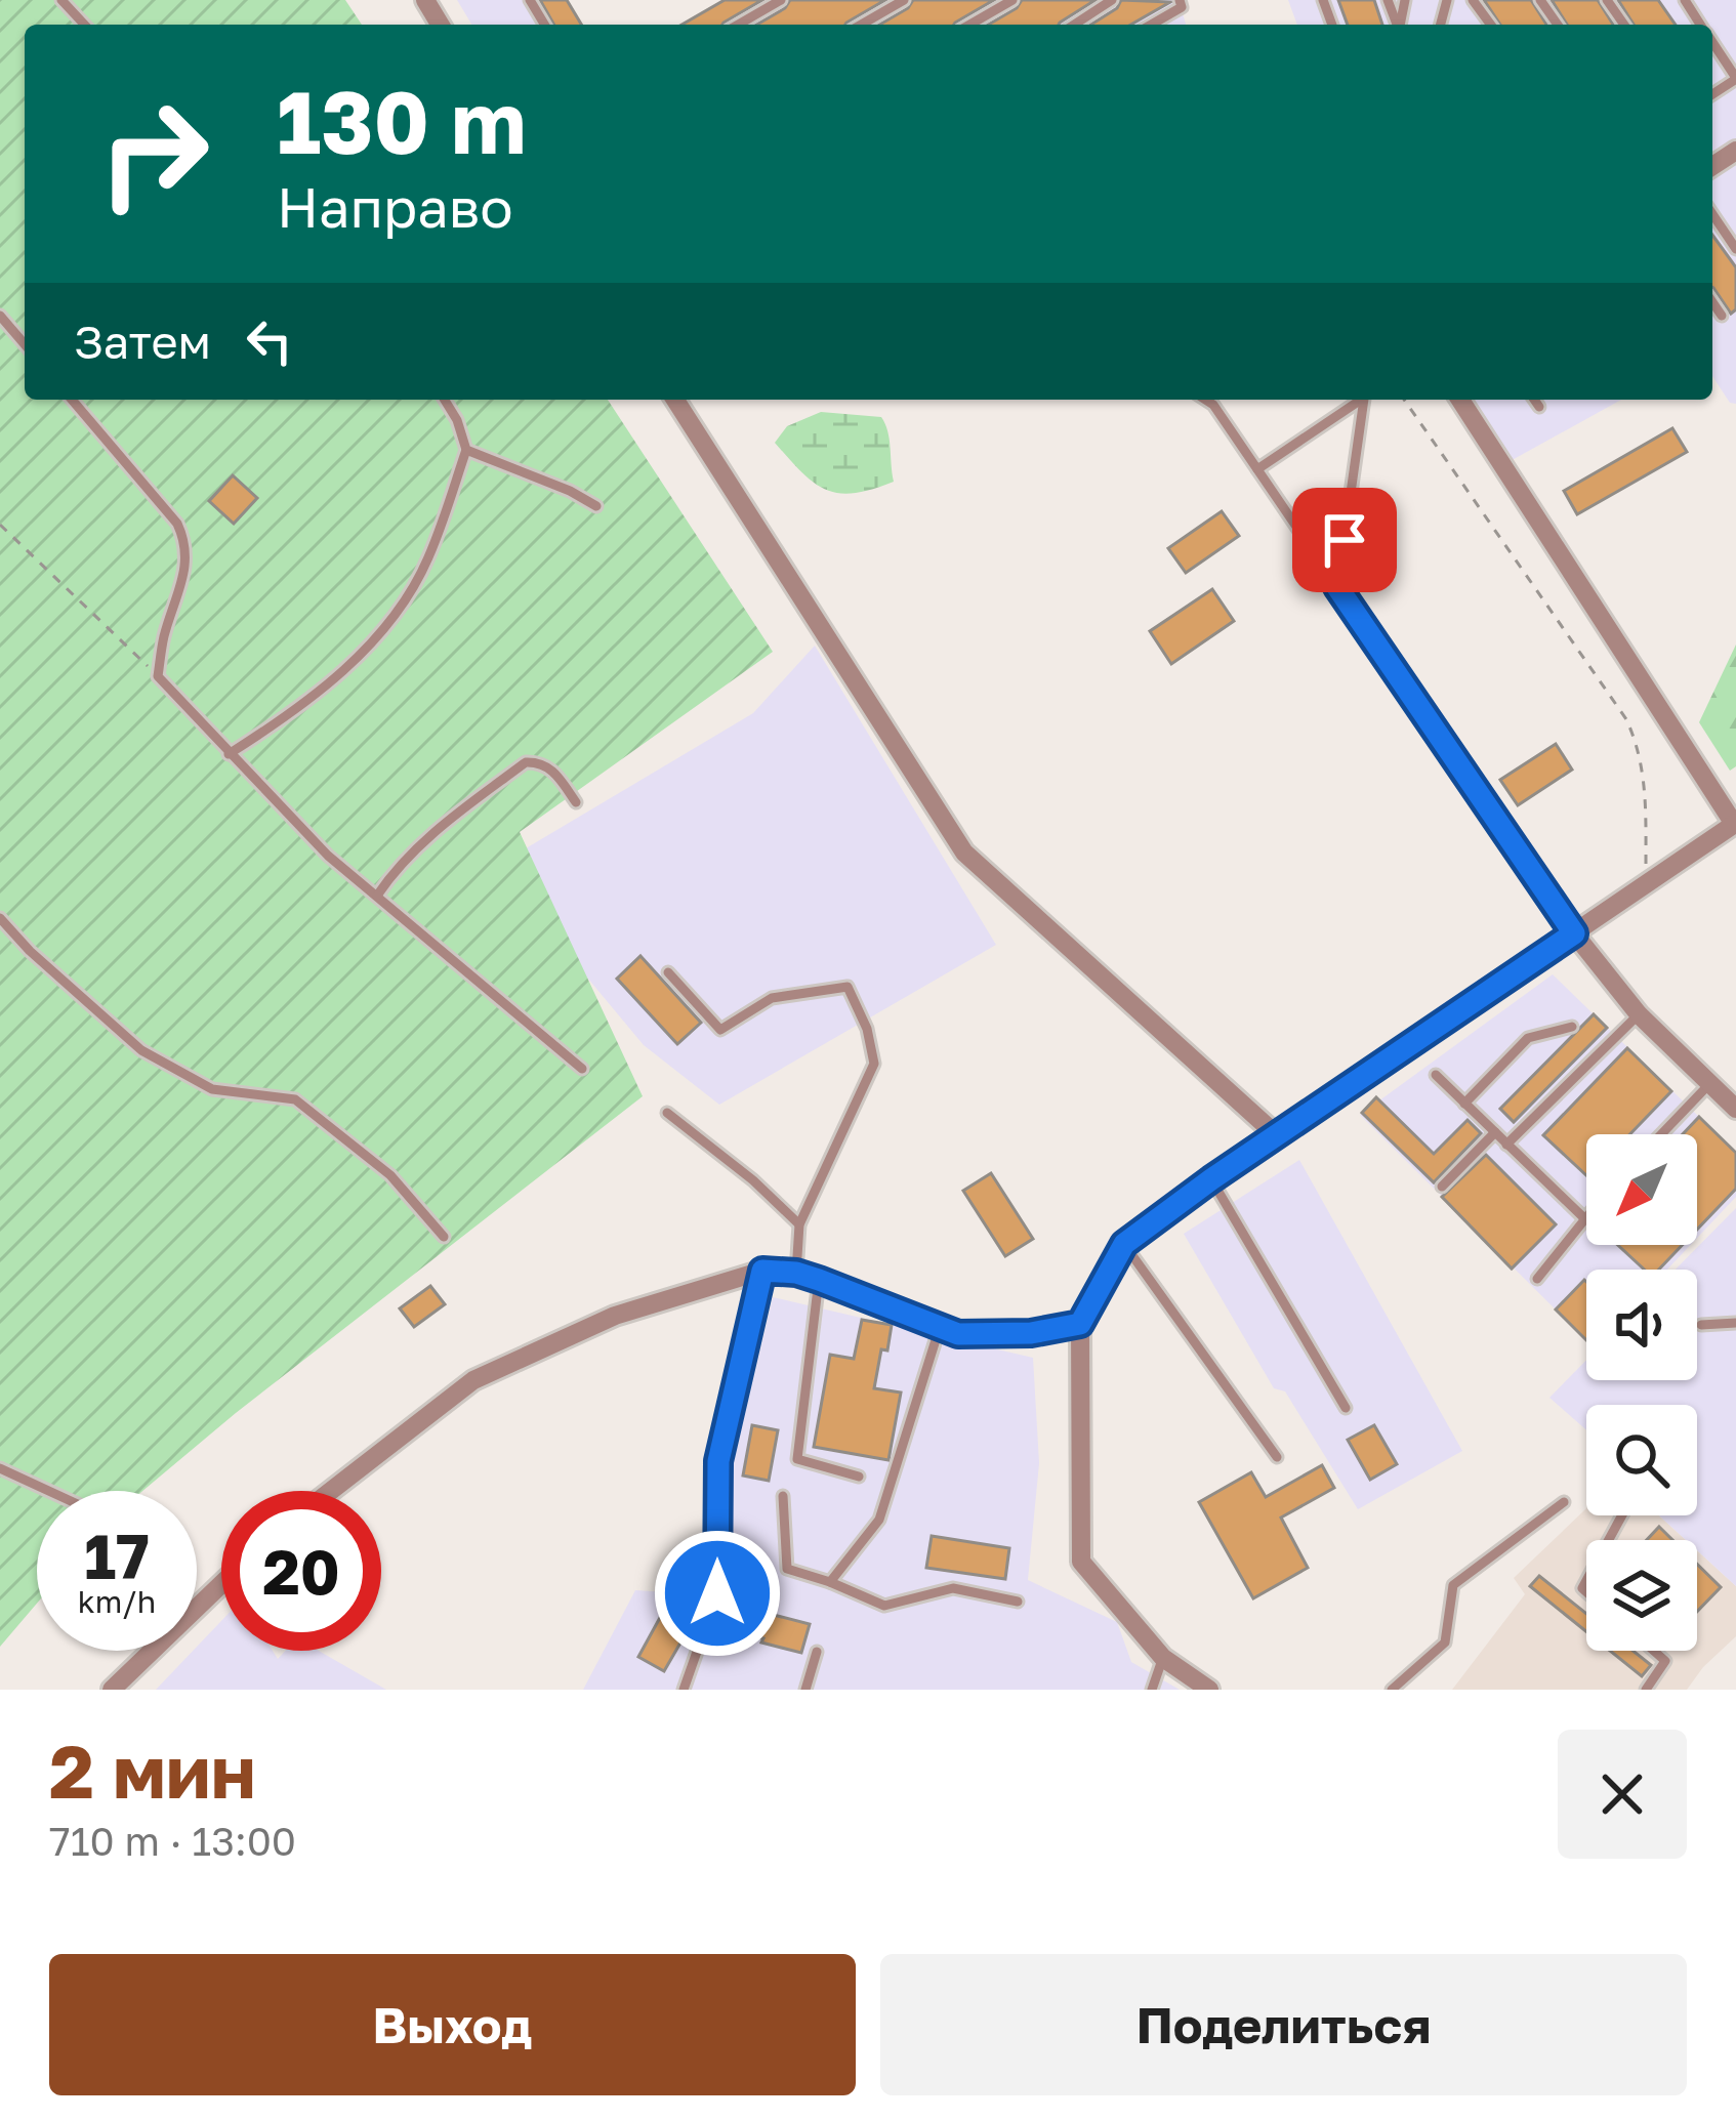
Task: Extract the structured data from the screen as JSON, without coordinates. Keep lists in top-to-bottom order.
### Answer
{
  "north": "bottom left",
  "page": {
    "turn": ["130 m", "Направо"],
    "then": "Затем",
    "speed": "17 km/h",
    "limit": "20",
    "heading": ["2 мин", "710 m · 13:00"],
    "buttons": ["Выход", "Поделиться"]
  }
}
